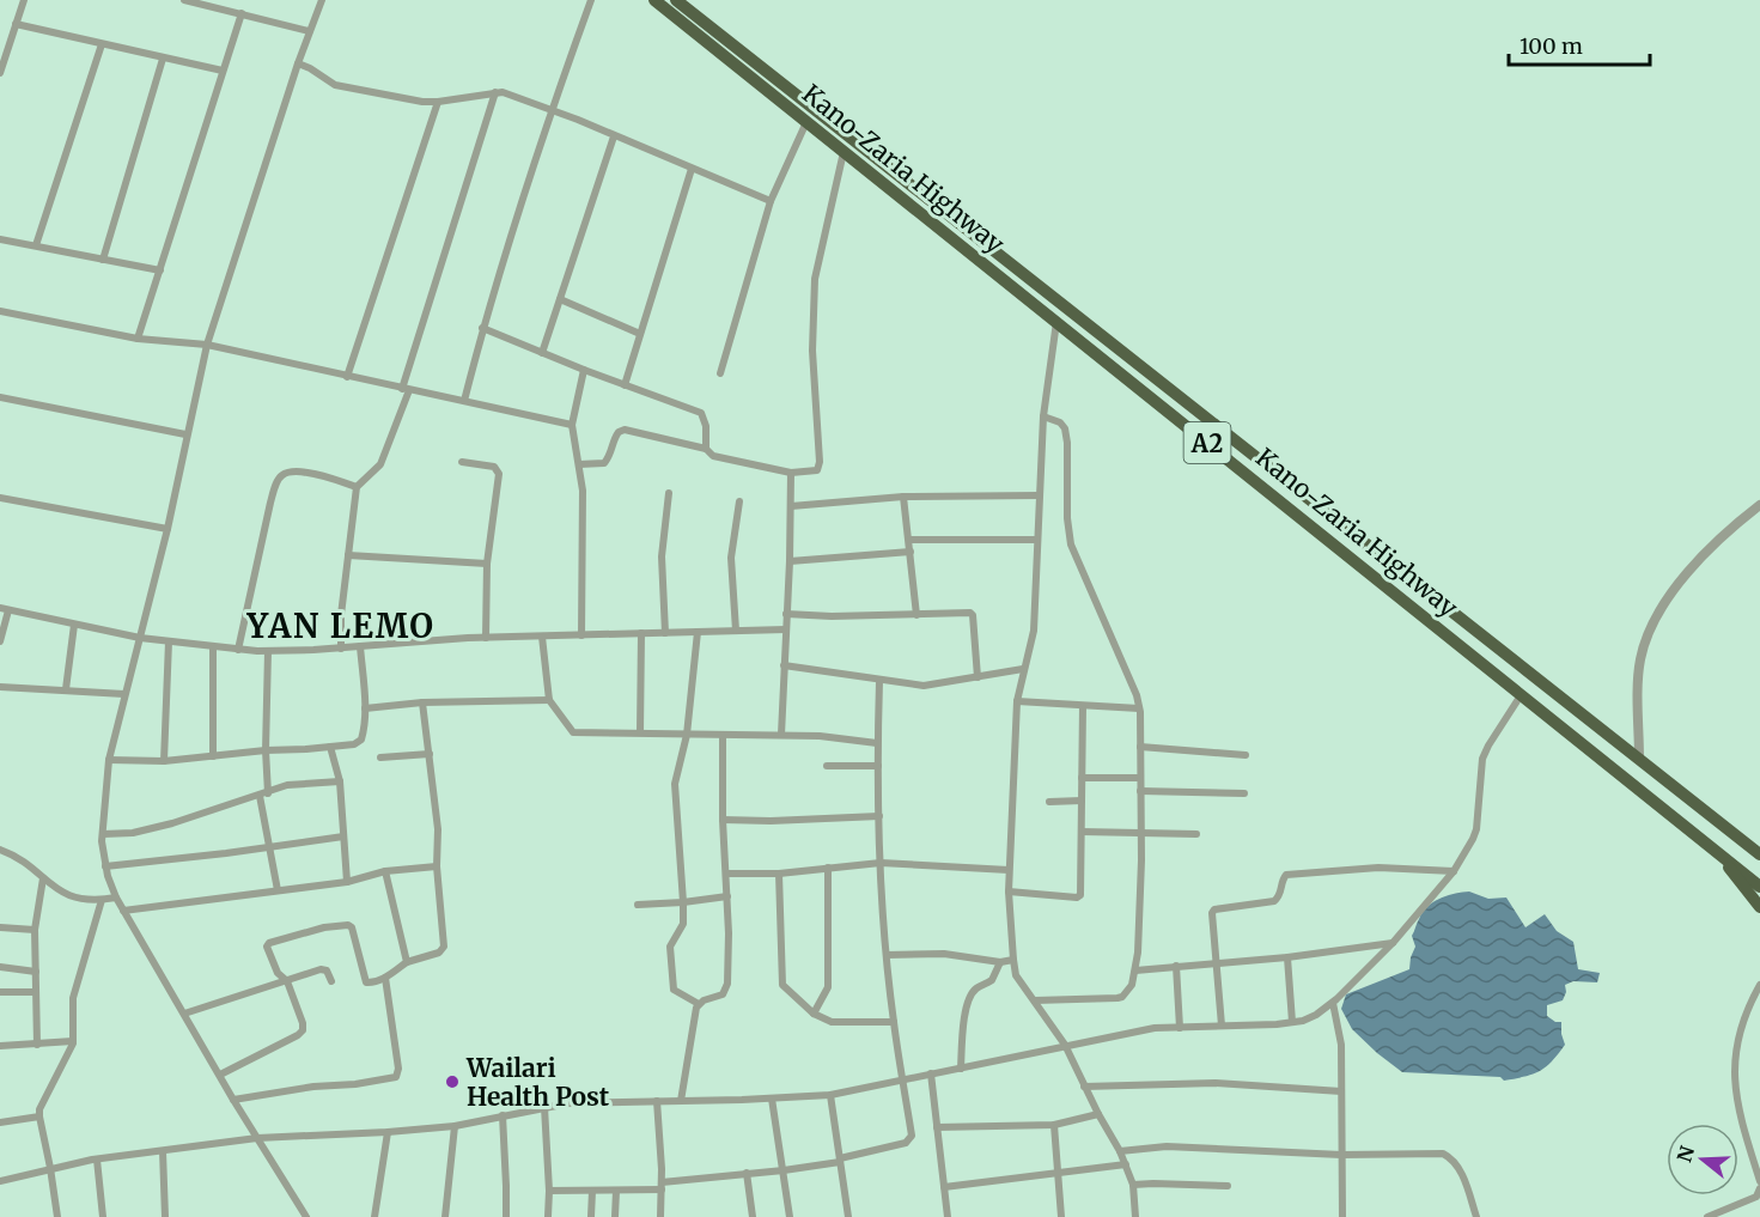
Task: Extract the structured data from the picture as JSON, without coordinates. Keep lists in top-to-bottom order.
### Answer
{
  "streets": {
    "highway": ["Kano-Zaria Highway", "A2"]
  },
  "districts": ["YAN LEMO"],
  "places": ["Wailari Health Post"],
  "scale_bar": "100 m",
  "north": "left"
}
